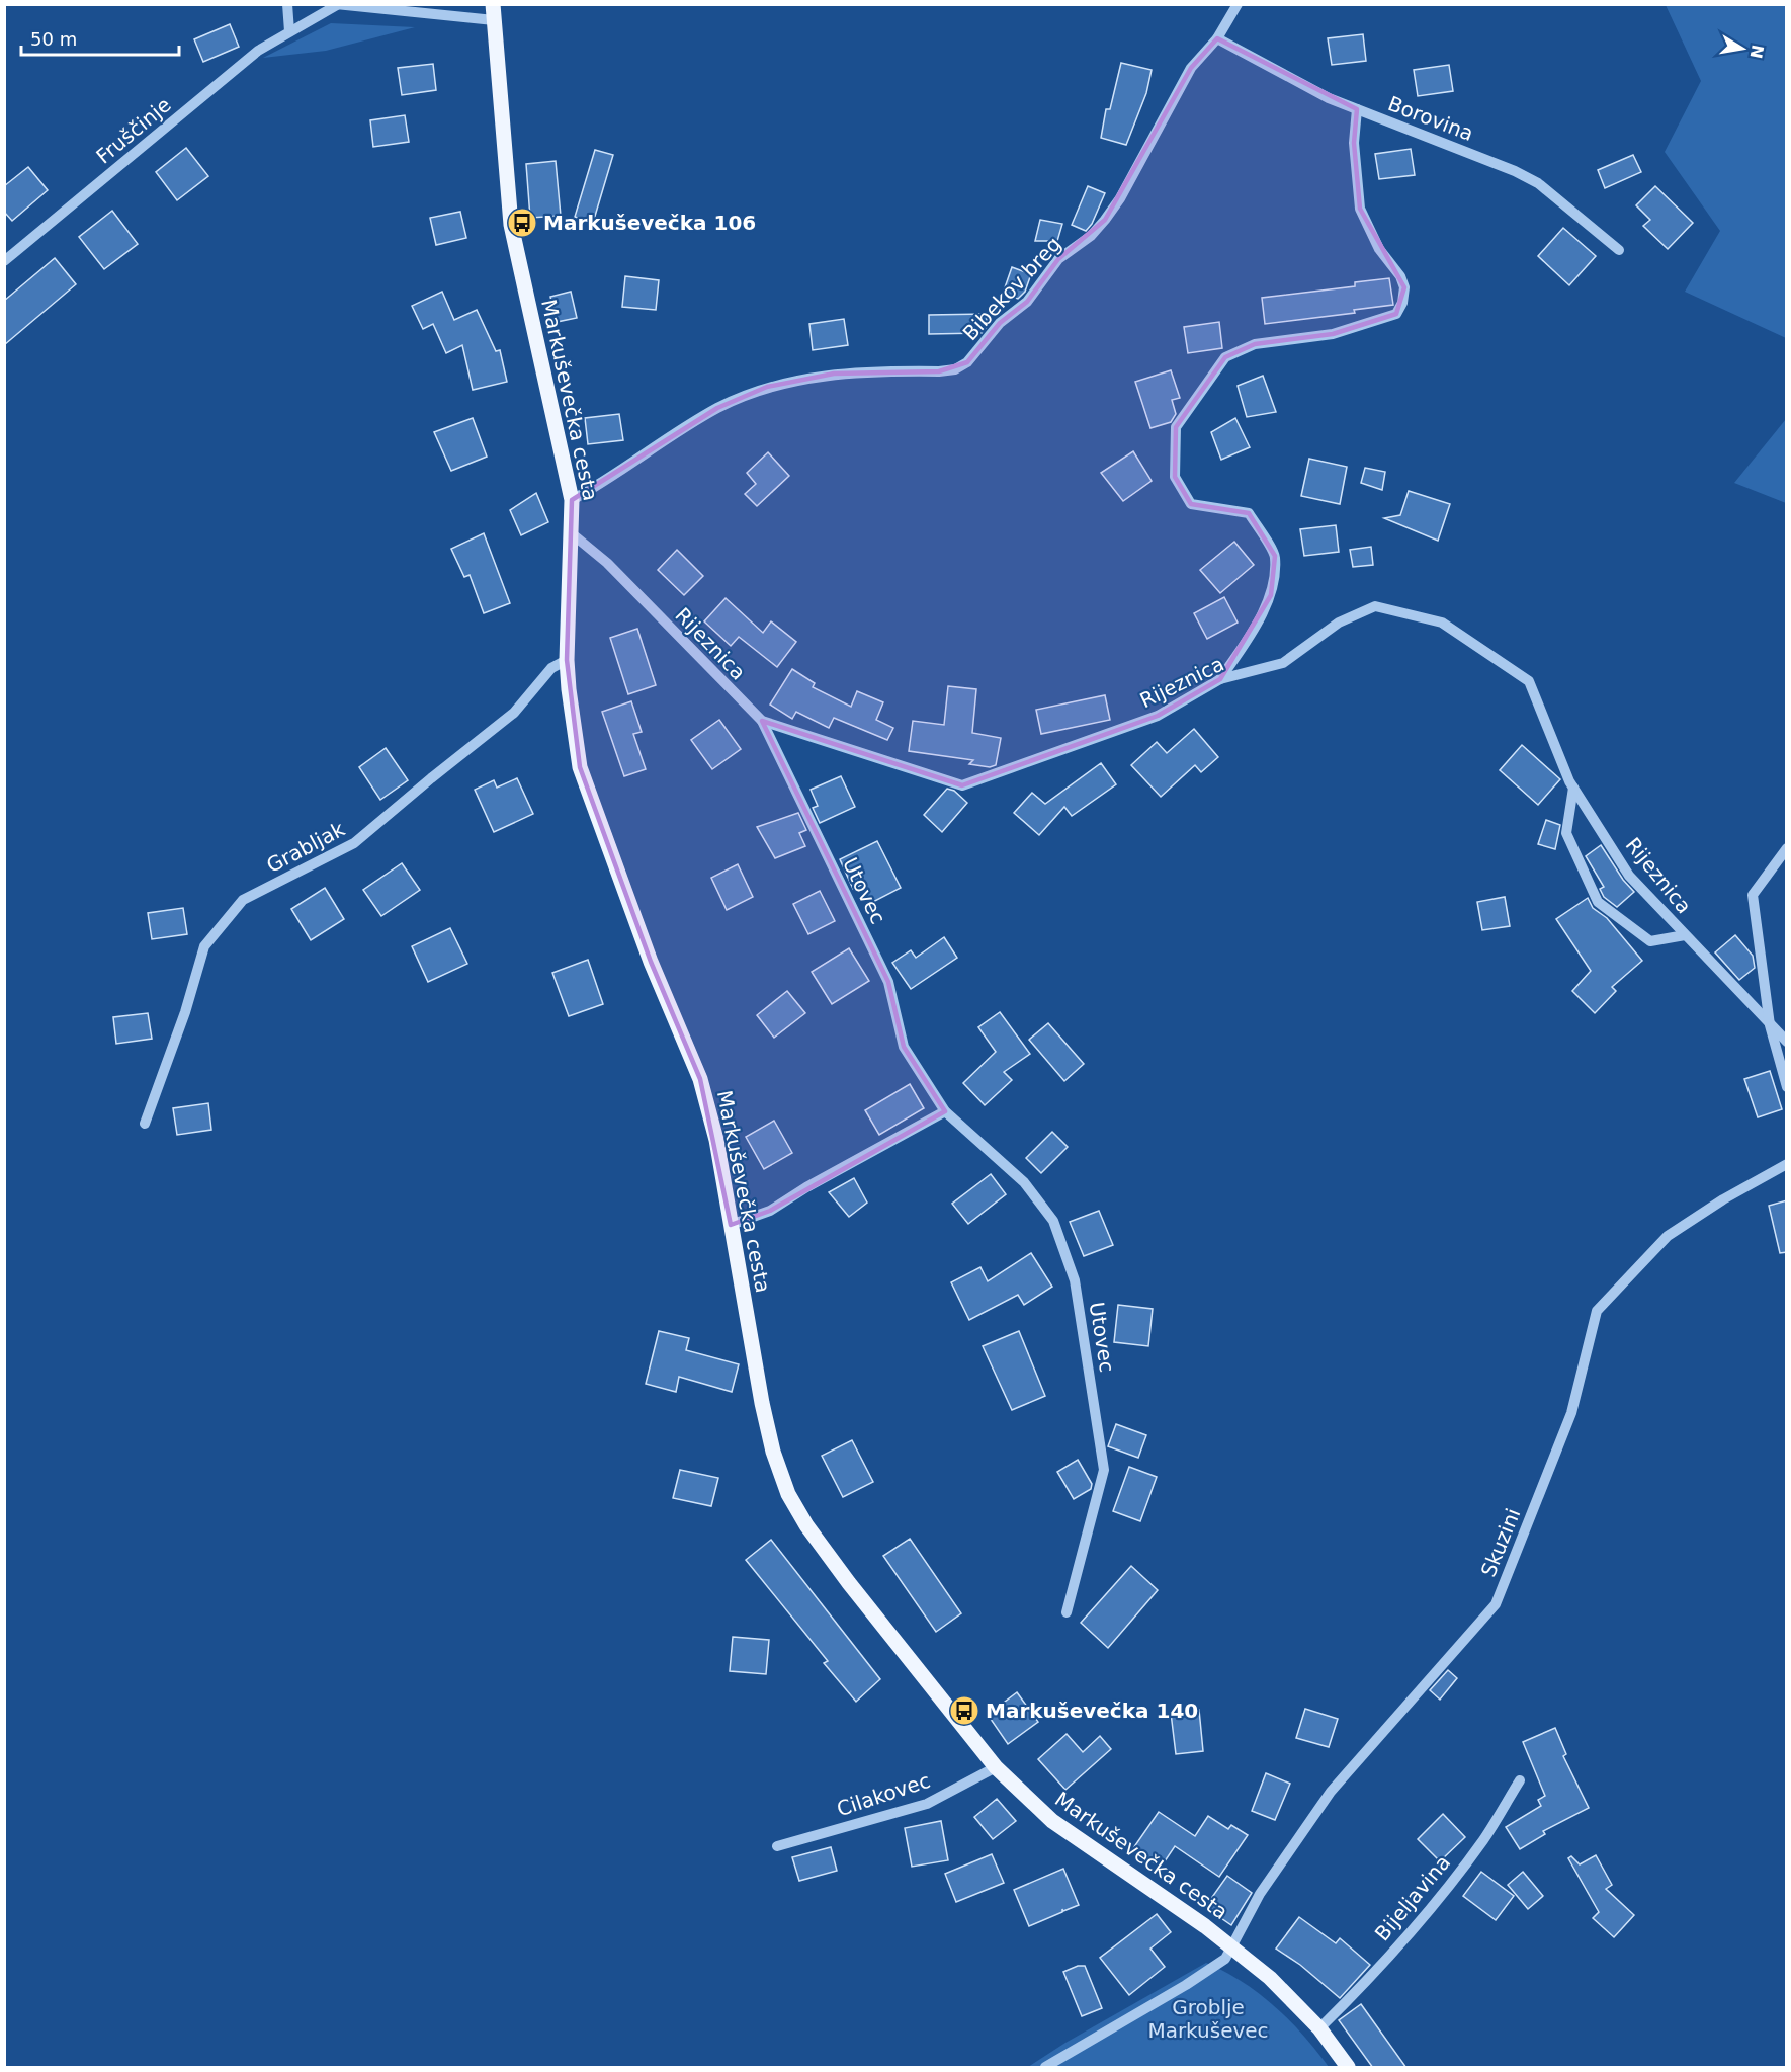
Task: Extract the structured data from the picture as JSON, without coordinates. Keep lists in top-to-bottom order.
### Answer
{
  "streets": {
    "main road": ["Markuševečka cesta"],
    "street": [
      "Borovina",
      "Fruščinje",
      "Bibekov breg",
      "Rijeznica",
      "Grabljak",
      "Utovec",
      "Skuzini",
      "Cilakovec",
      "Bijeljavina"
    ]
  },
  "crossings": [
    ["Borovina", "Bibekov breg"],
    ["Bibekov breg", "Markuševečka cesta"],
    ["Markuševečka cesta", "Rijeznica"],
    ["Markuševečka cesta", "Grabljak"],
    ["Markuševečka cesta", "Skuzini"],
    ["Markuševečka cesta", "Cilakovec"],
    ["Markuševečka cesta", "Bijeljavina"],
    ["Rijeznica", "Utovec"]
  ],
  "parks": ["Groblje Markuševec"],
  "places": {
    "bus stop": ["Markuševečka 106", "Markuševečka 140"]
  },
  "scale_bar": "50 m",
  "north": "right"
}
